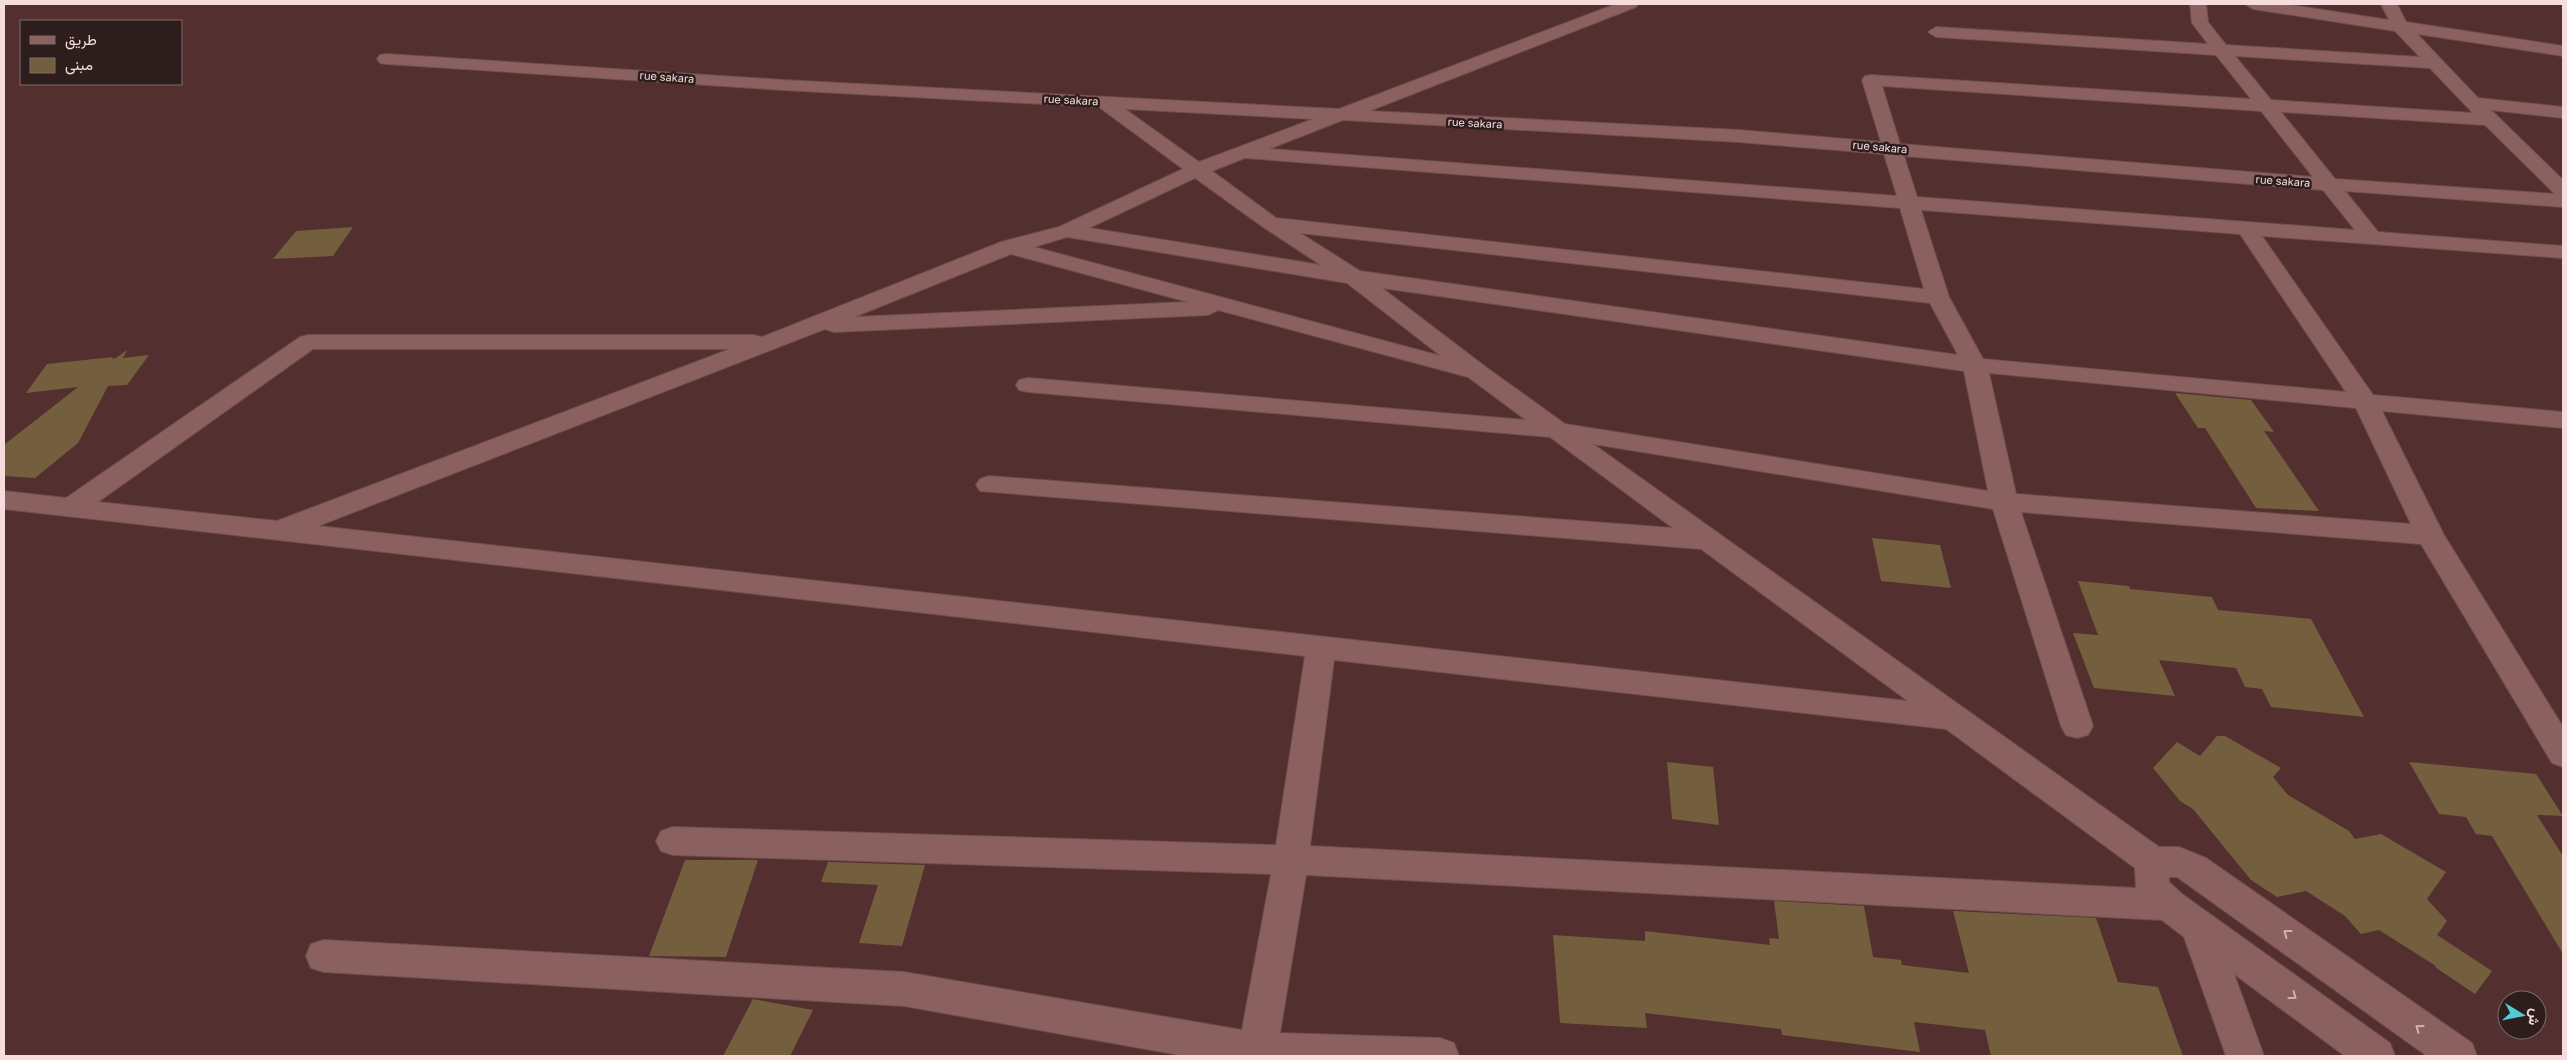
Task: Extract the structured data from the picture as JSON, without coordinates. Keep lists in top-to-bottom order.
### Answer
{
  "streets": {
    "street": ["rue sakara"]
  },
  "legend": ["طريق", "مبنى"],
  "north": "right"
}
